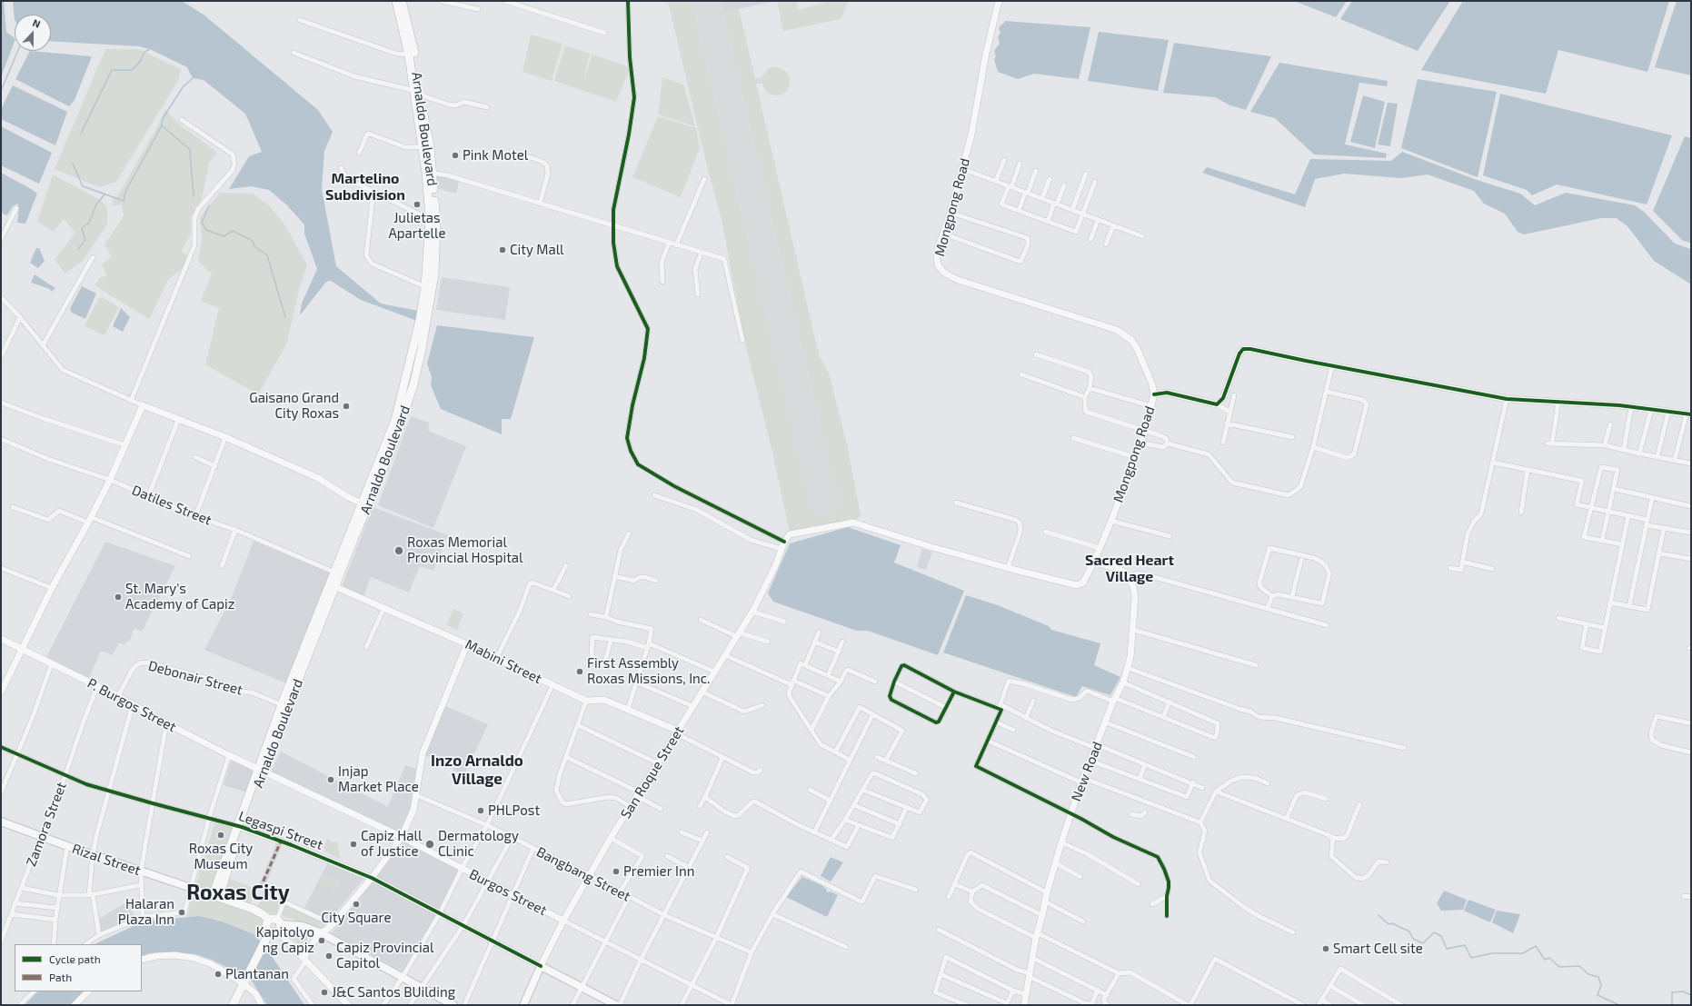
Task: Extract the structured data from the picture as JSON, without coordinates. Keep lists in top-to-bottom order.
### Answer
{
  "streets": {
    "highway": ["Arnaldo Boulevard"],
    "main road": ["San Roque Street", "Legaspi Street", "Rizal Street"],
    "street": [
      "Mongpong Road",
      "Datiles Street",
      "Mabini Street",
      "Debonair Street",
      "P. Burgos Street",
      "New Road",
      "Zamora Street",
      "Bangbang Street",
      "Burgos Street"
    ]
  },
  "crossings": [
    ["Arnaldo Boulevard", "Datiles Street"],
    ["Arnaldo Boulevard", "Mabini Street"],
    ["Arnaldo Boulevard", "Debonair Street"],
    ["Arnaldo Boulevard", "P. Burgos Street"],
    ["Arnaldo Boulevard", "Legaspi Street"],
    ["Arnaldo Boulevard", "Rizal Street"],
    ["Arnaldo Boulevard", "Burgos Street"],
    ["Mongpong Road", "San Roque Street"],
    ["Mabini Street", "San Roque Street"],
    ["Debonair Street", "P. Burgos Street"],
    ["P. Burgos Street", "Zamora Street"],
    ["P. Burgos Street", "Burgos Street"],
    ["San Roque Street", "Legaspi Street"],
    ["San Roque Street", "Bangbang Street"],
    ["San Roque Street", "Burgos Street"],
    ["Zamora Street", "Legaspi Street"],
    ["Zamora Street", "Rizal Street"]
  ],
  "districts": [
    "Martelino Subdivision",
    "Sacred Heart Village",
    "Inzo Arnaldo Village",
    "Roxas City"
  ],
  "places": [
    "Pink Motel",
    "Julietas Apartelle",
    "City Mall",
    "Gaisano Grand City Roxas",
    "Roxas Memorial Provincial Hospital",
    "St. Mary's Academy of Capiz",
    "First Assembly Roxas Missions, Inc.",
    "Injap Market Place",
    "PHLPost",
    "Roxas City Museum",
    "Capiz Hall of Justice",
    "Dermatology CLinic",
    "Premier Inn",
    "City Square",
    "Halaran Plaza Inn",
    "Kapitolyo ng Capiz",
    "Smart Cell site",
    "Capiz Provincial Capitol",
    "Plantanan",
    "J&C Santos BUilding"
  ],
  "legend": ["Cycle path", "Path"],
  "north": "top"
}
